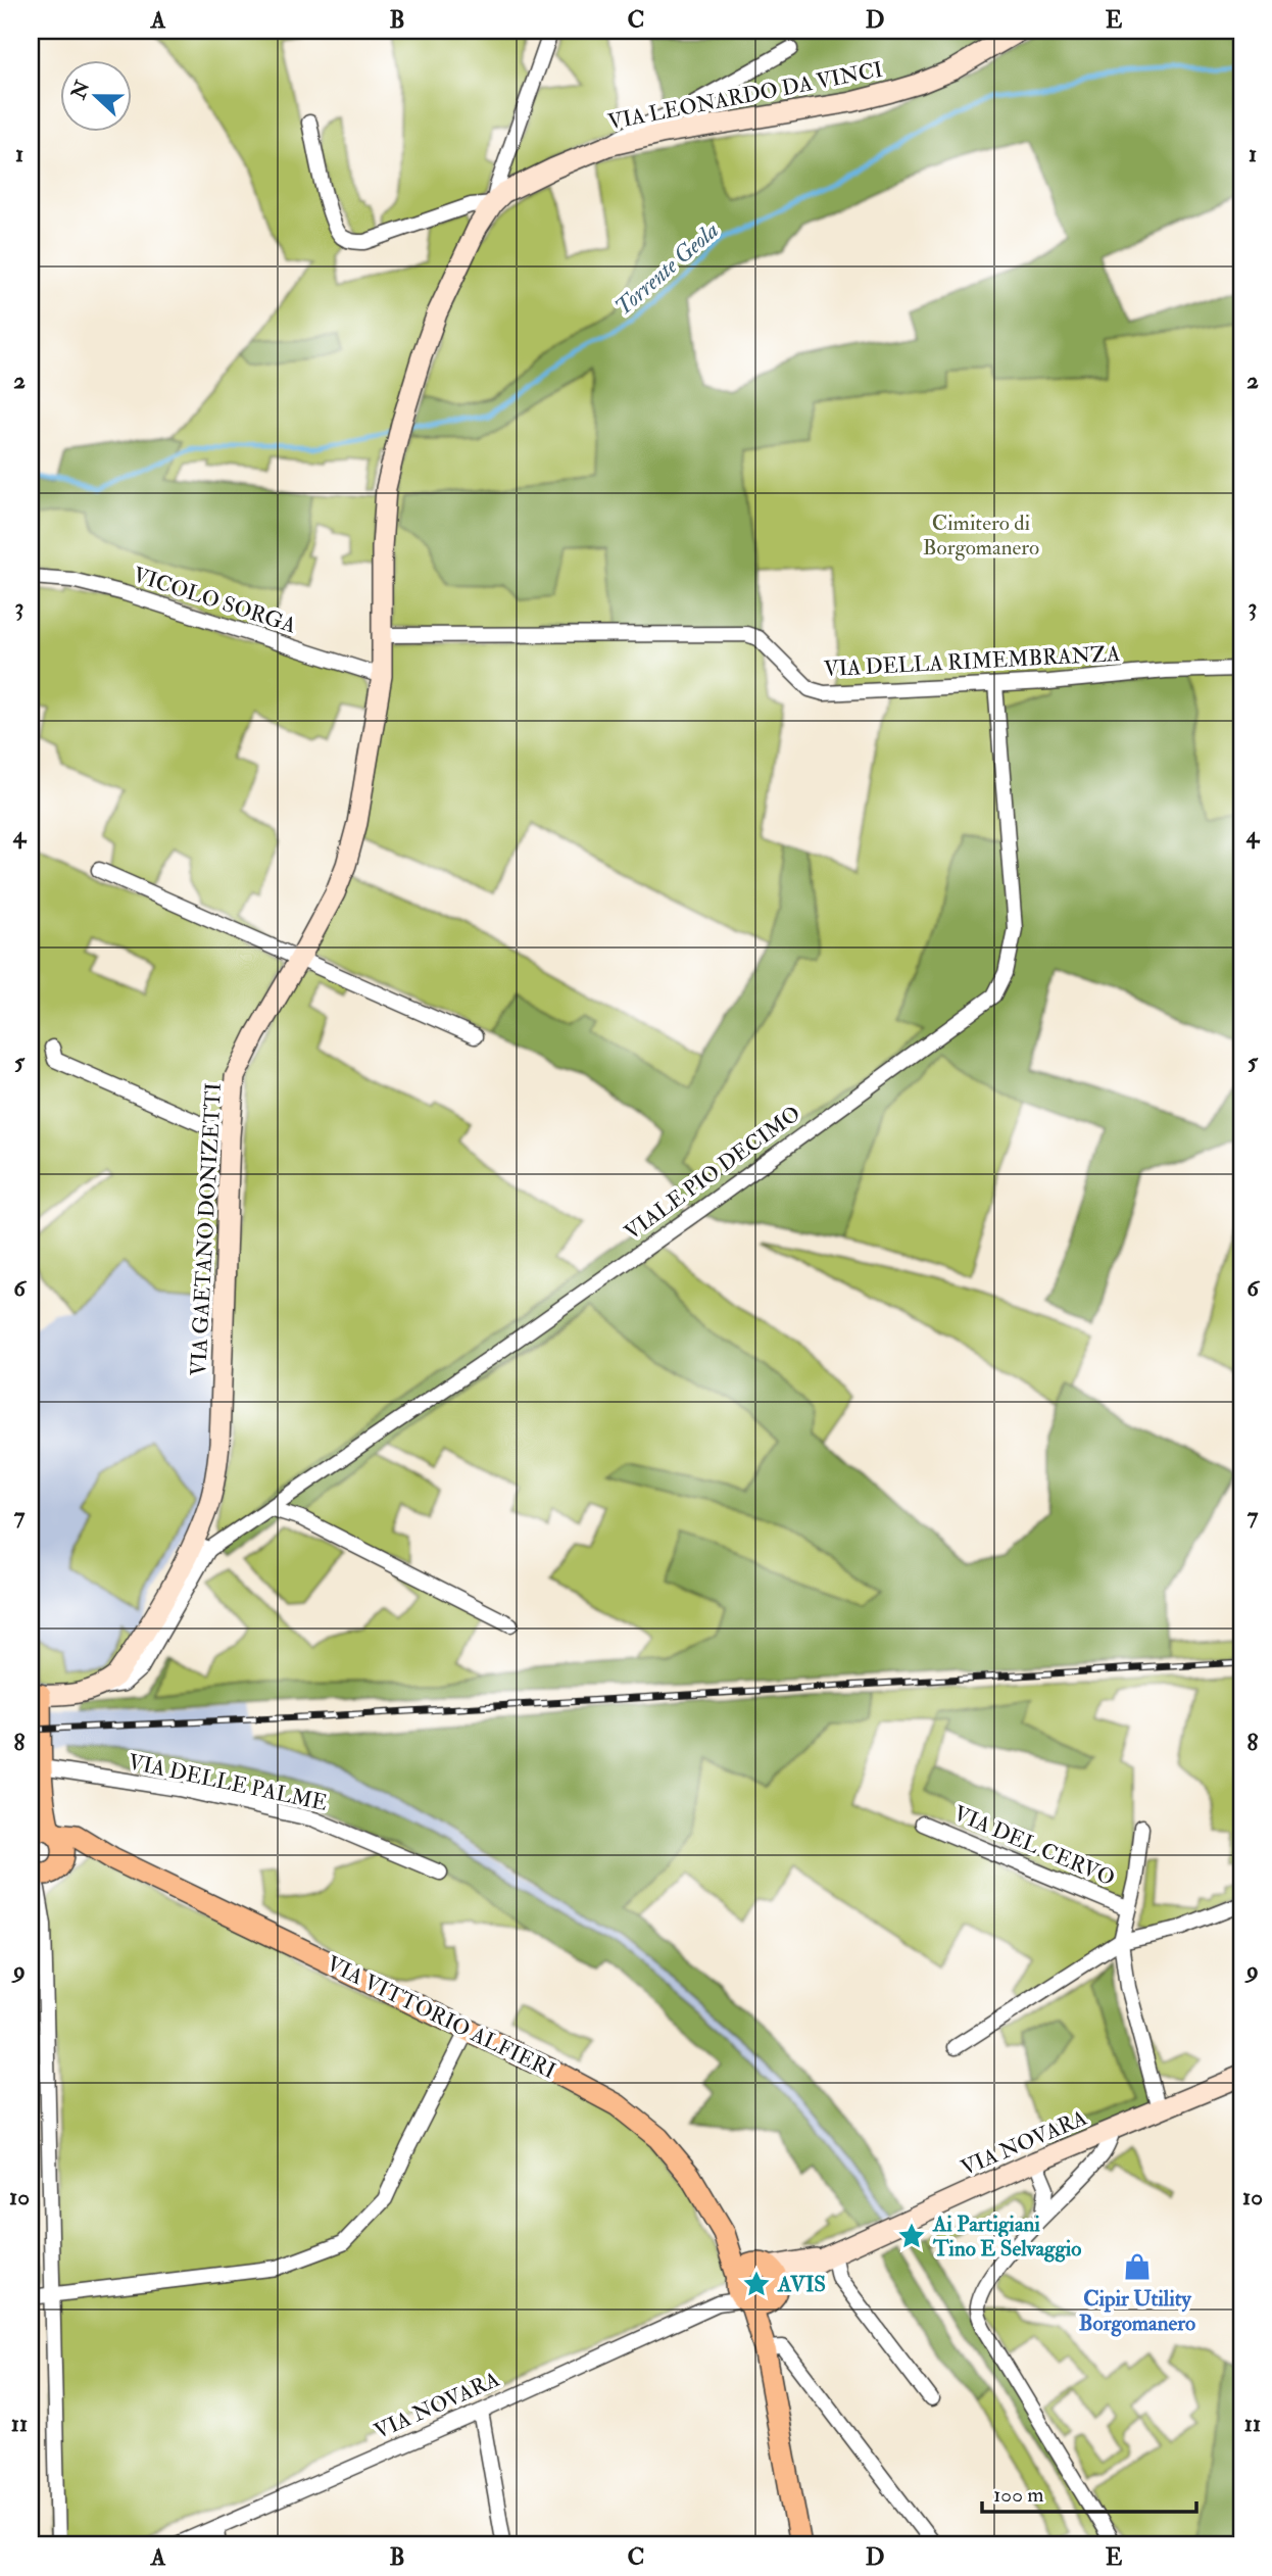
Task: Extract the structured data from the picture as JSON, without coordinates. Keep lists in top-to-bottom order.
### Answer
{
  "streets": {
    "main road": ["VIA VITTORIO ALFIERI"],
    "street": [
      "VIA LEONARDO DA VINCI",
      "VICOLO SORGA",
      "VIA DELLA RIMEMBRANZA",
      "VIALE PIO DECIMO",
      "VIA GAETANO DONIZETTI",
      "VIA DELLE PALME",
      "VIA DEL CERVO",
      "VIA NOVARA"
    ]
  },
  "crossings": [
    ["VIA LEONARDO DA VINCI", "VIA GAETANO DONIZETTI"],
    ["VICOLO SORGA", "VIA GAETANO DONIZETTI"],
    ["VIA DELLA RIMEMBRANZA", "VIALE PIO DECIMO"],
    ["VIA DELLA RIMEMBRANZA", "VIA GAETANO DONIZETTI"],
    ["VIALE PIO DECIMO", "VIA GAETANO DONIZETTI"],
    ["VIA DEL CERVO", "VIA NOVARA"],
    ["VIA VITTORIO ALFIERI", "VIA NOVARA"]
  ],
  "water": ["Torrente Geola"],
  "parks": ["Cimitero di Borgomanero"],
  "places": {
    "place": ["Ai Partigiani Tino E Selvaggio", "AVIS"],
    "shop": ["Cipir Utility Borgomanero"]
  },
  "scale_bar": "100 m",
  "north": "left",
  "grid": {
    "columns": [
      "A",
      "B",
      "C",
      "D",
      "E"
    ],
    "rows": [
      "1",
      "2",
      "3",
      "4",
      "5",
      "6",
      "7",
      "8",
      "9",
      "10",
      "11"
    ]
  }
}
